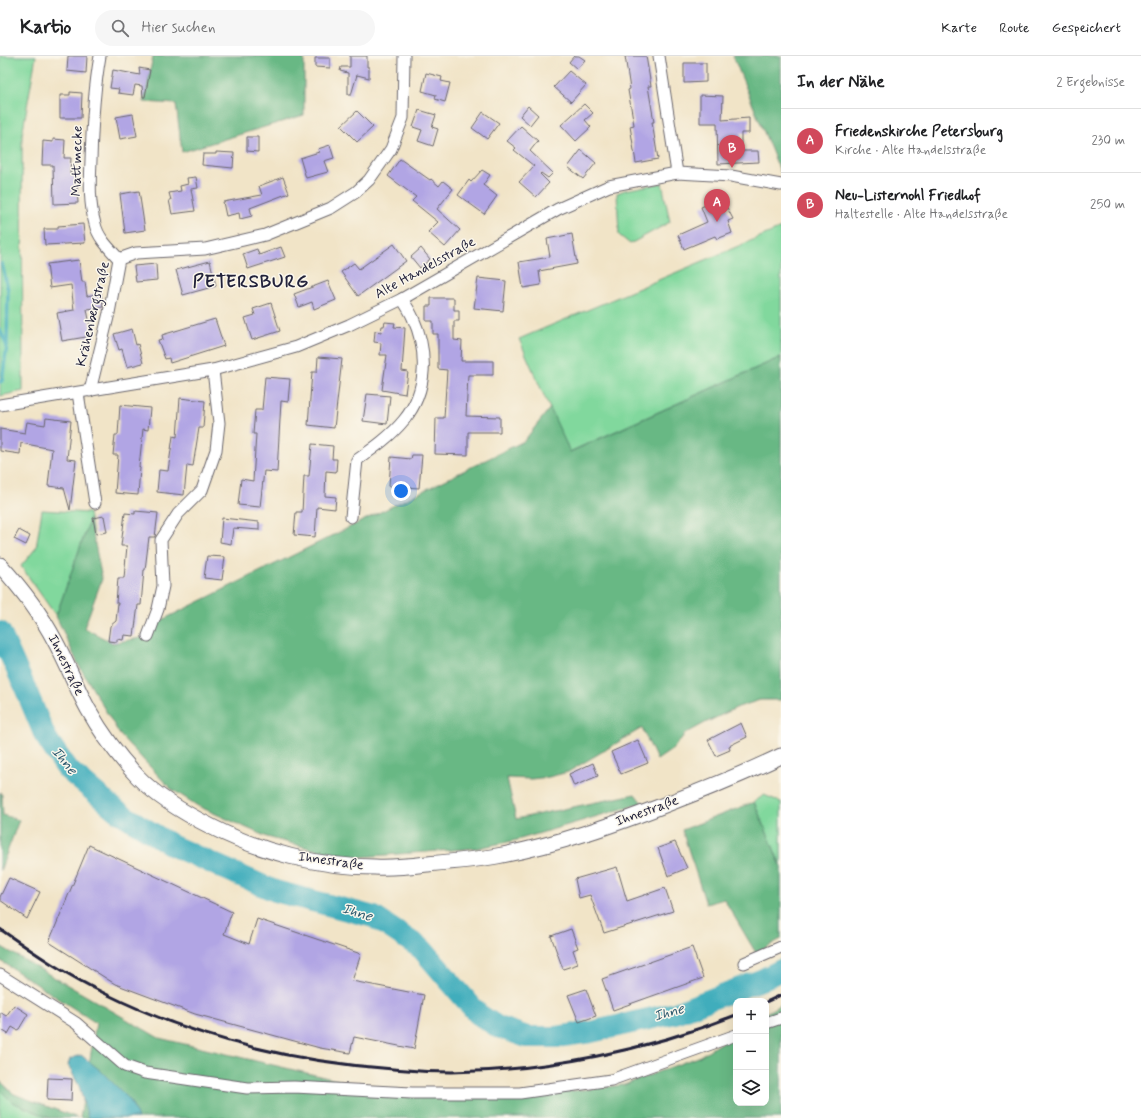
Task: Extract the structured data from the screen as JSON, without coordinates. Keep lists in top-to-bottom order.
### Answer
{
  "streets": {
    "main road": ["Ihnestraße"],
    "street": ["Mattmecke", "Alte Handelsstraße", "Krähenbergstraße"]
  },
  "crossings": [
    ["Mattmecke", "Krähenbergstraße"],
    ["Alte Handelsstraße", "Krähenbergstraße"]
  ],
  "districts": ["PETERSBURG"],
  "water": ["Ihne"],
  "page": {
    "header": "Kartio",
    "search": "Hier suchen",
    "nav": ["Karte", "Route", "Gespeichert"],
    "heading": ["In der Nähe", "2 Ergebnisse"],
    "list": [
      {
        "mark": "A",
        "name": "Friedenskirche Petersburg",
        "note": "Kirche · Alte Handelsstraße",
        "value": "230 m"
      },
      {
        "mark": "B",
        "name": "Neu-Listernohl Friedhof",
        "note": "Haltestelle · Alte Handelsstraße",
        "value": "250 m"
      }
    ],
    "pins": ["B", "A"],
    "map_buttons": ["+", "−"]
  }
}
